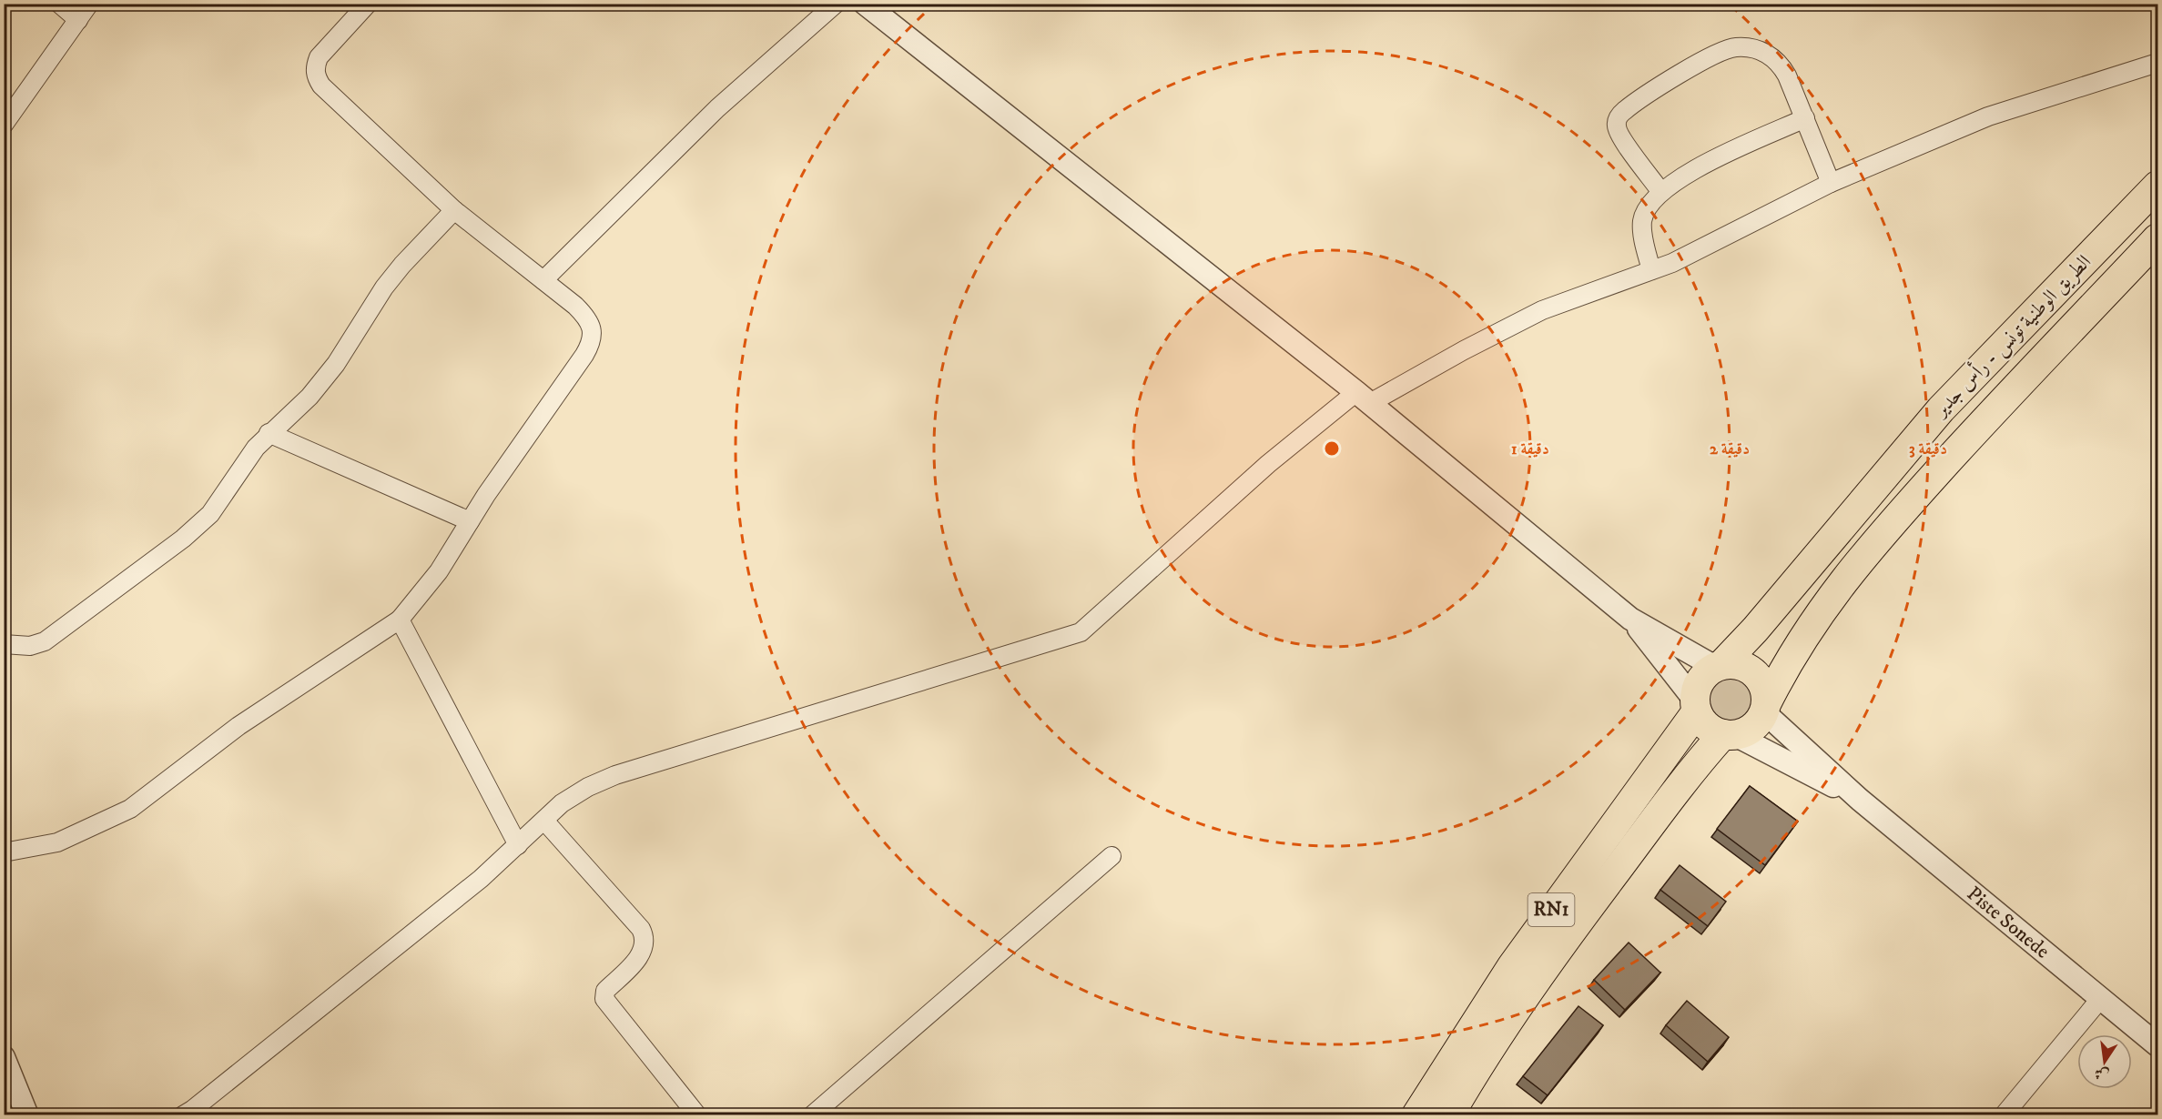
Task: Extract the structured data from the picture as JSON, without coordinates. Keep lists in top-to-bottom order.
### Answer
{
  "streets": {
    "highway": ["الطريق الوطنية تونس - رأس جدير", "RN1"],
    "street": ["Piste Sonede"]
  },
  "crossings": [
    ["الطريق الوطنية تونس - رأس جدير", "RN1"],
    ["الطريق الوطنية تونس - رأس جدير", "Piste Sonede"],
    ["RN1", "Piste Sonede"]
  ],
  "north": "bottom",
  "rings": ["1 دقيقة", "2 دقيقة", "3 دقيقة"]
}
